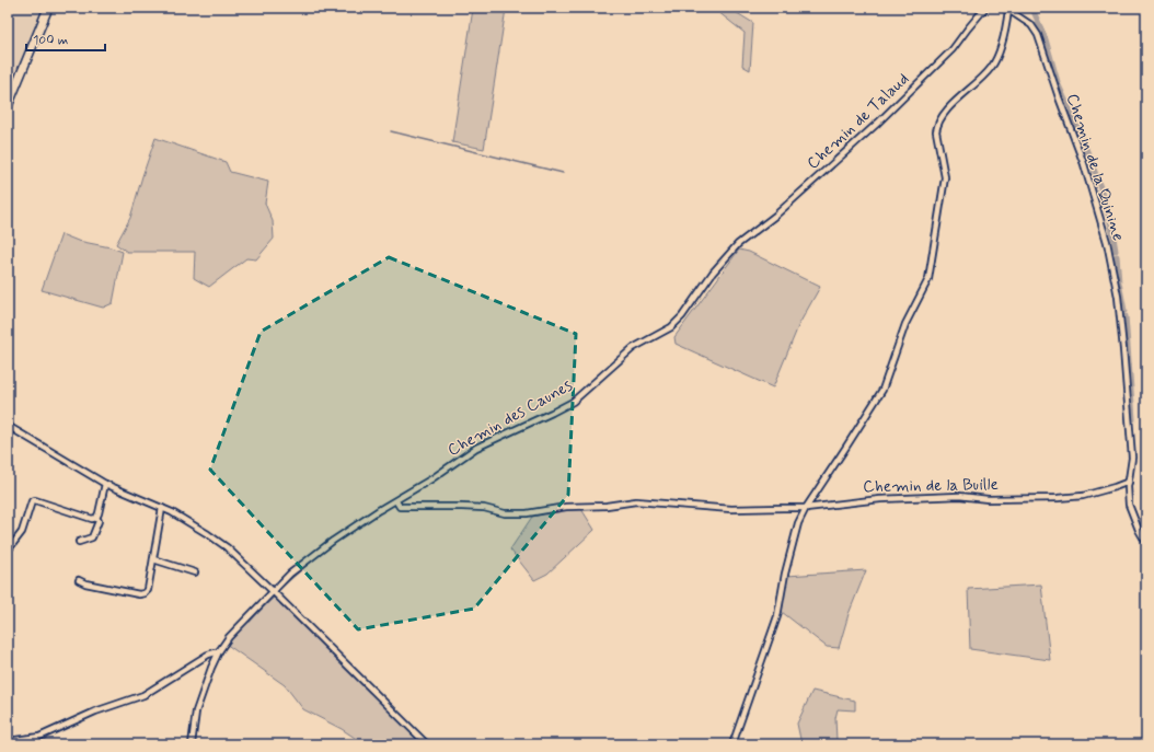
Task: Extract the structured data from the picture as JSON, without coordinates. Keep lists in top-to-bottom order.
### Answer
{
  "streets": {
    "street": [
      "Chemin de Talaud",
      "Chemin de la Quinine",
      "Chemin des Caunes",
      "Chemin de la Buille"
    ]
  },
  "crossings": [
    ["Chemin de Talaud", "Chemin des Caunes"],
    ["Chemin de la Quinine", "Chemin de la Buille"],
    ["Chemin des Caunes", "Chemin de la Buille"]
  ],
  "scale_bar": "100 m"
}
